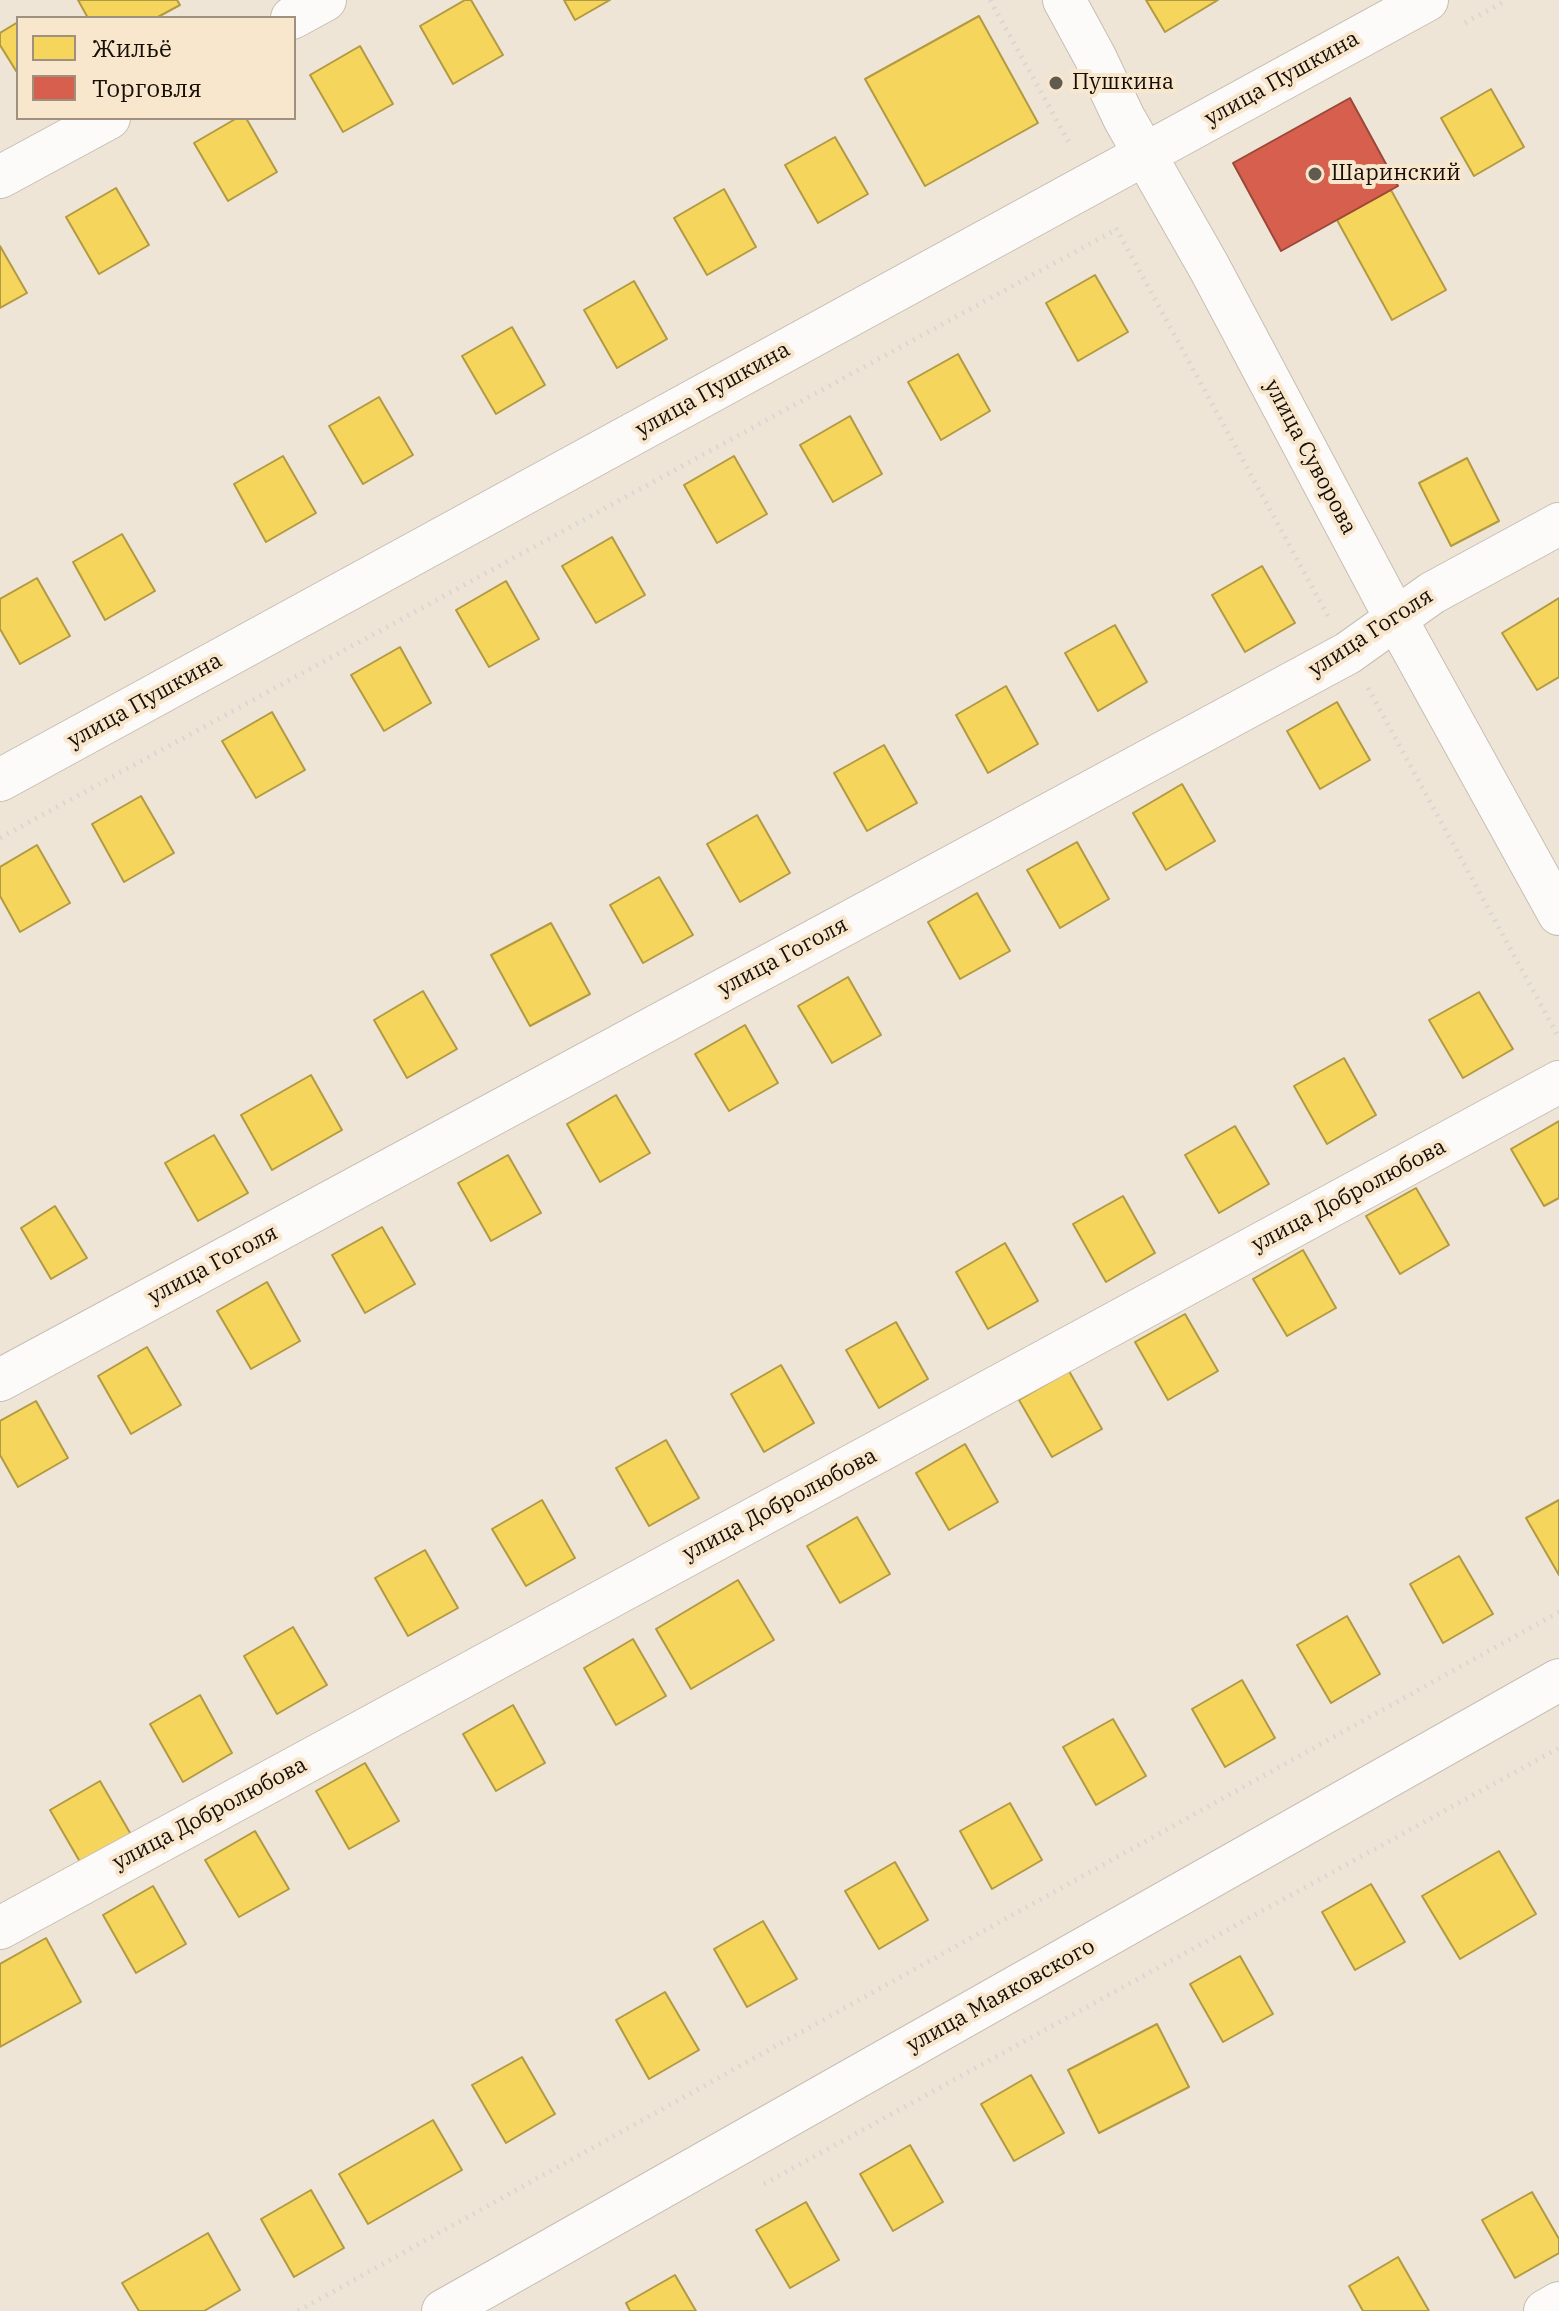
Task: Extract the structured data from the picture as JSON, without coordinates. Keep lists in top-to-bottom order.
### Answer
{
  "streets": {
    "street": [
      "улица Пушкина",
      "улица Суворова",
      "улица Гоголя",
      "улица Добролюбова",
      "улица Маяковского"
    ]
  },
  "crossings": [
    ["улица Пушкина", "улица Суворова"],
    ["улица Суворова", "улица Гоголя"]
  ],
  "places": ["Пушкина", "Шаринский"],
  "legend": ["Жильё", "Торговля"]
}
